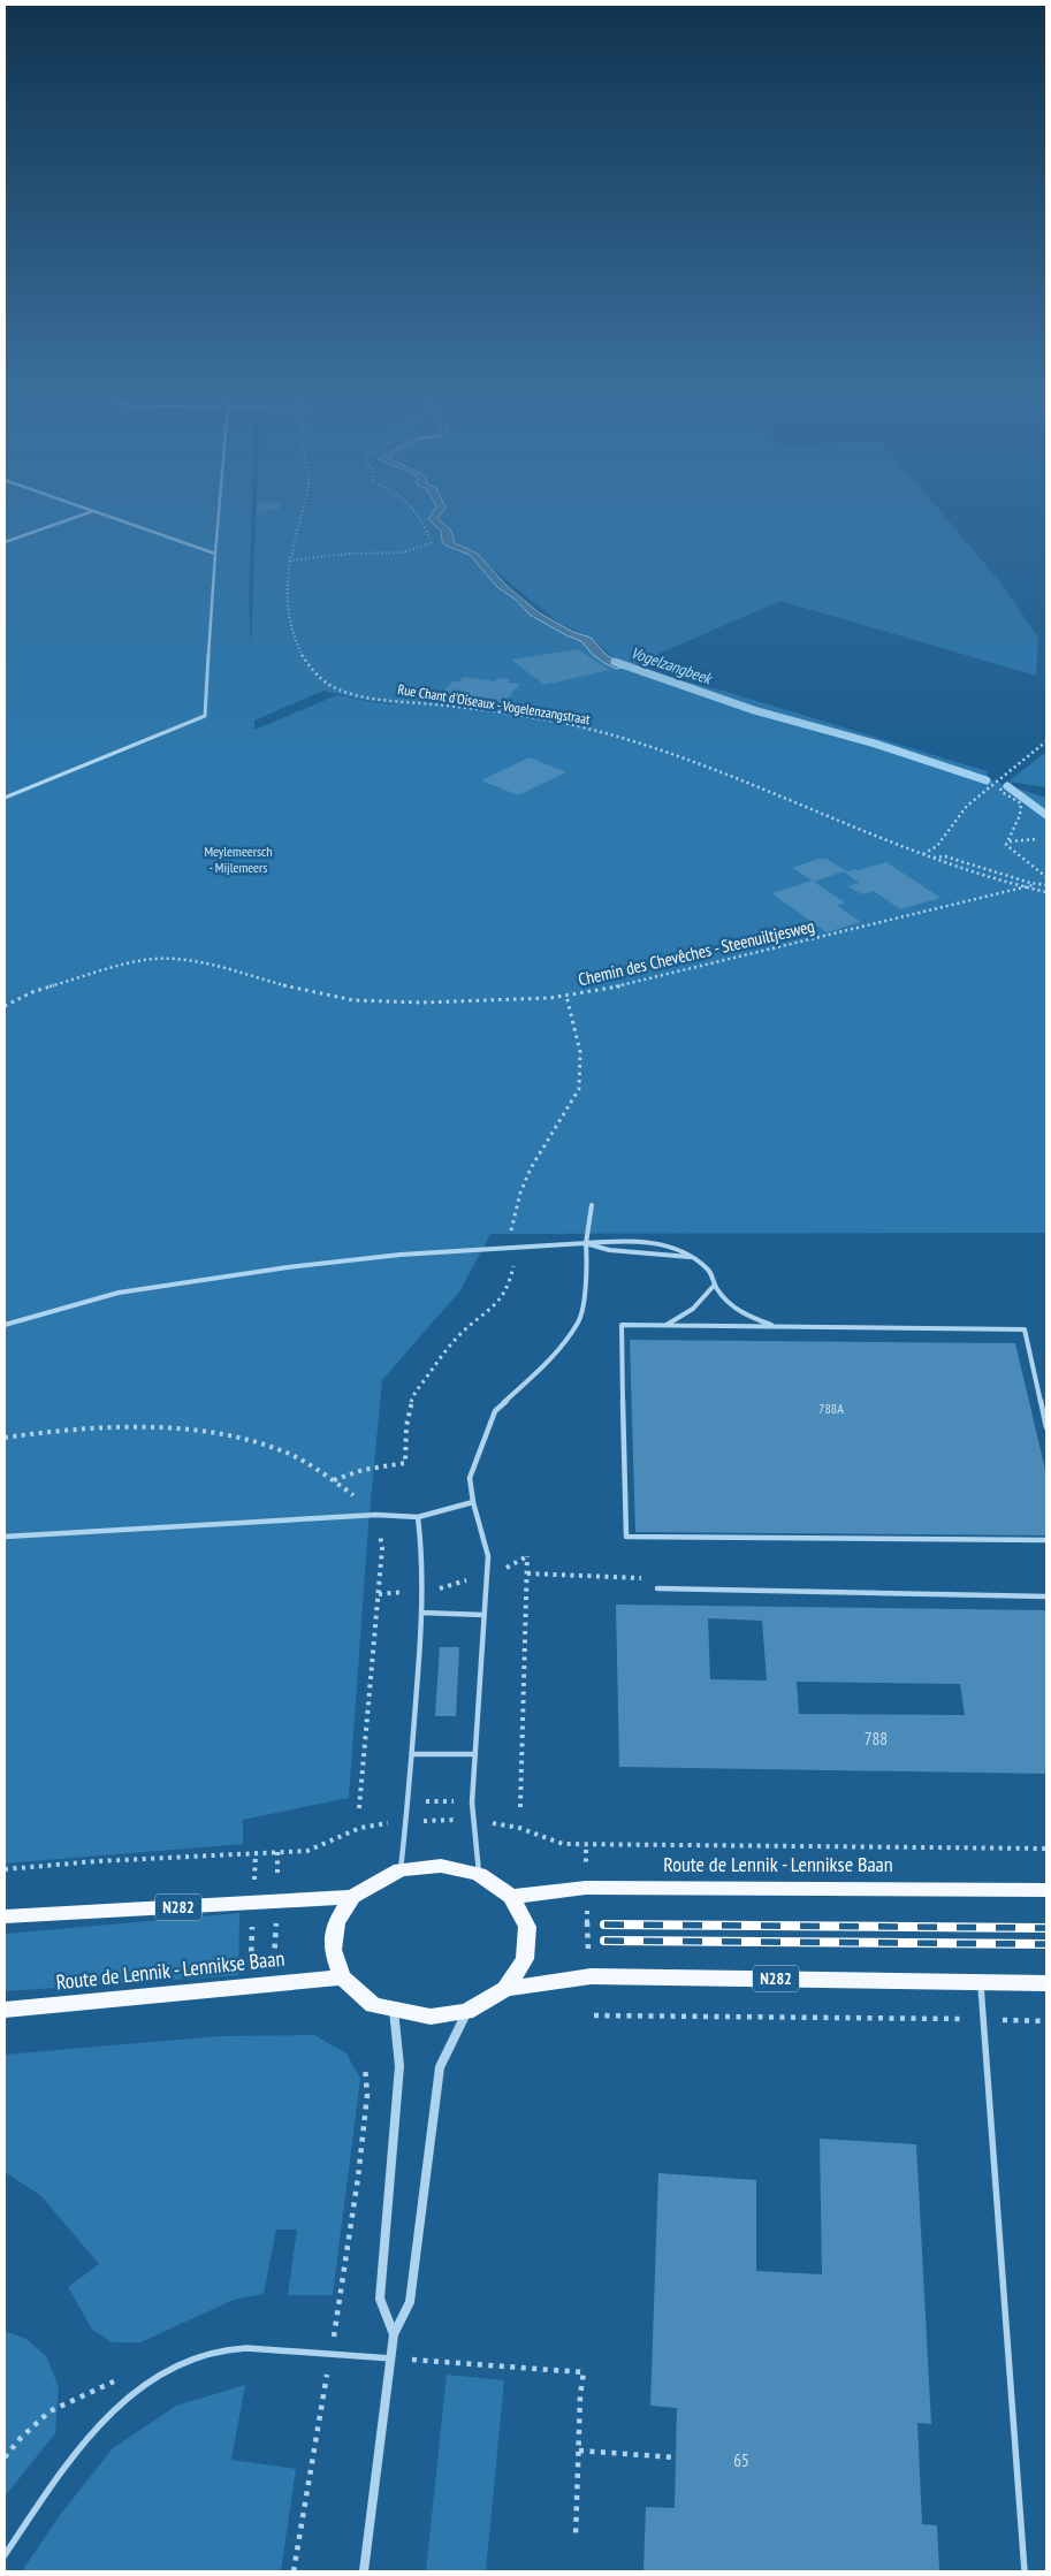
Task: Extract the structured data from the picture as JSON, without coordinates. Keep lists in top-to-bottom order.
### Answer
{
  "streets": {
    "main road": ["Route de Lennik - Lennikse Baan", "N282"],
    "path": ["Rue Chant d'Oiseaux - Vogelenzangstraat", "Chemin des Chevêches - Steenuiltjesweg"]
  },
  "crossings": [
    ["Rue Chant d'Oiseaux - Vogelenzangstraat", "Chemin des Chevêches - Steenuiltjesweg"],
    ["Route de Lennik - Lennikse Baan", "N282"]
  ],
  "water": ["Vogelzangbeek"],
  "parks": ["Meylemeersch - Mijlemeers"],
  "house_numbers": ["788A", "788", "65"]
}
